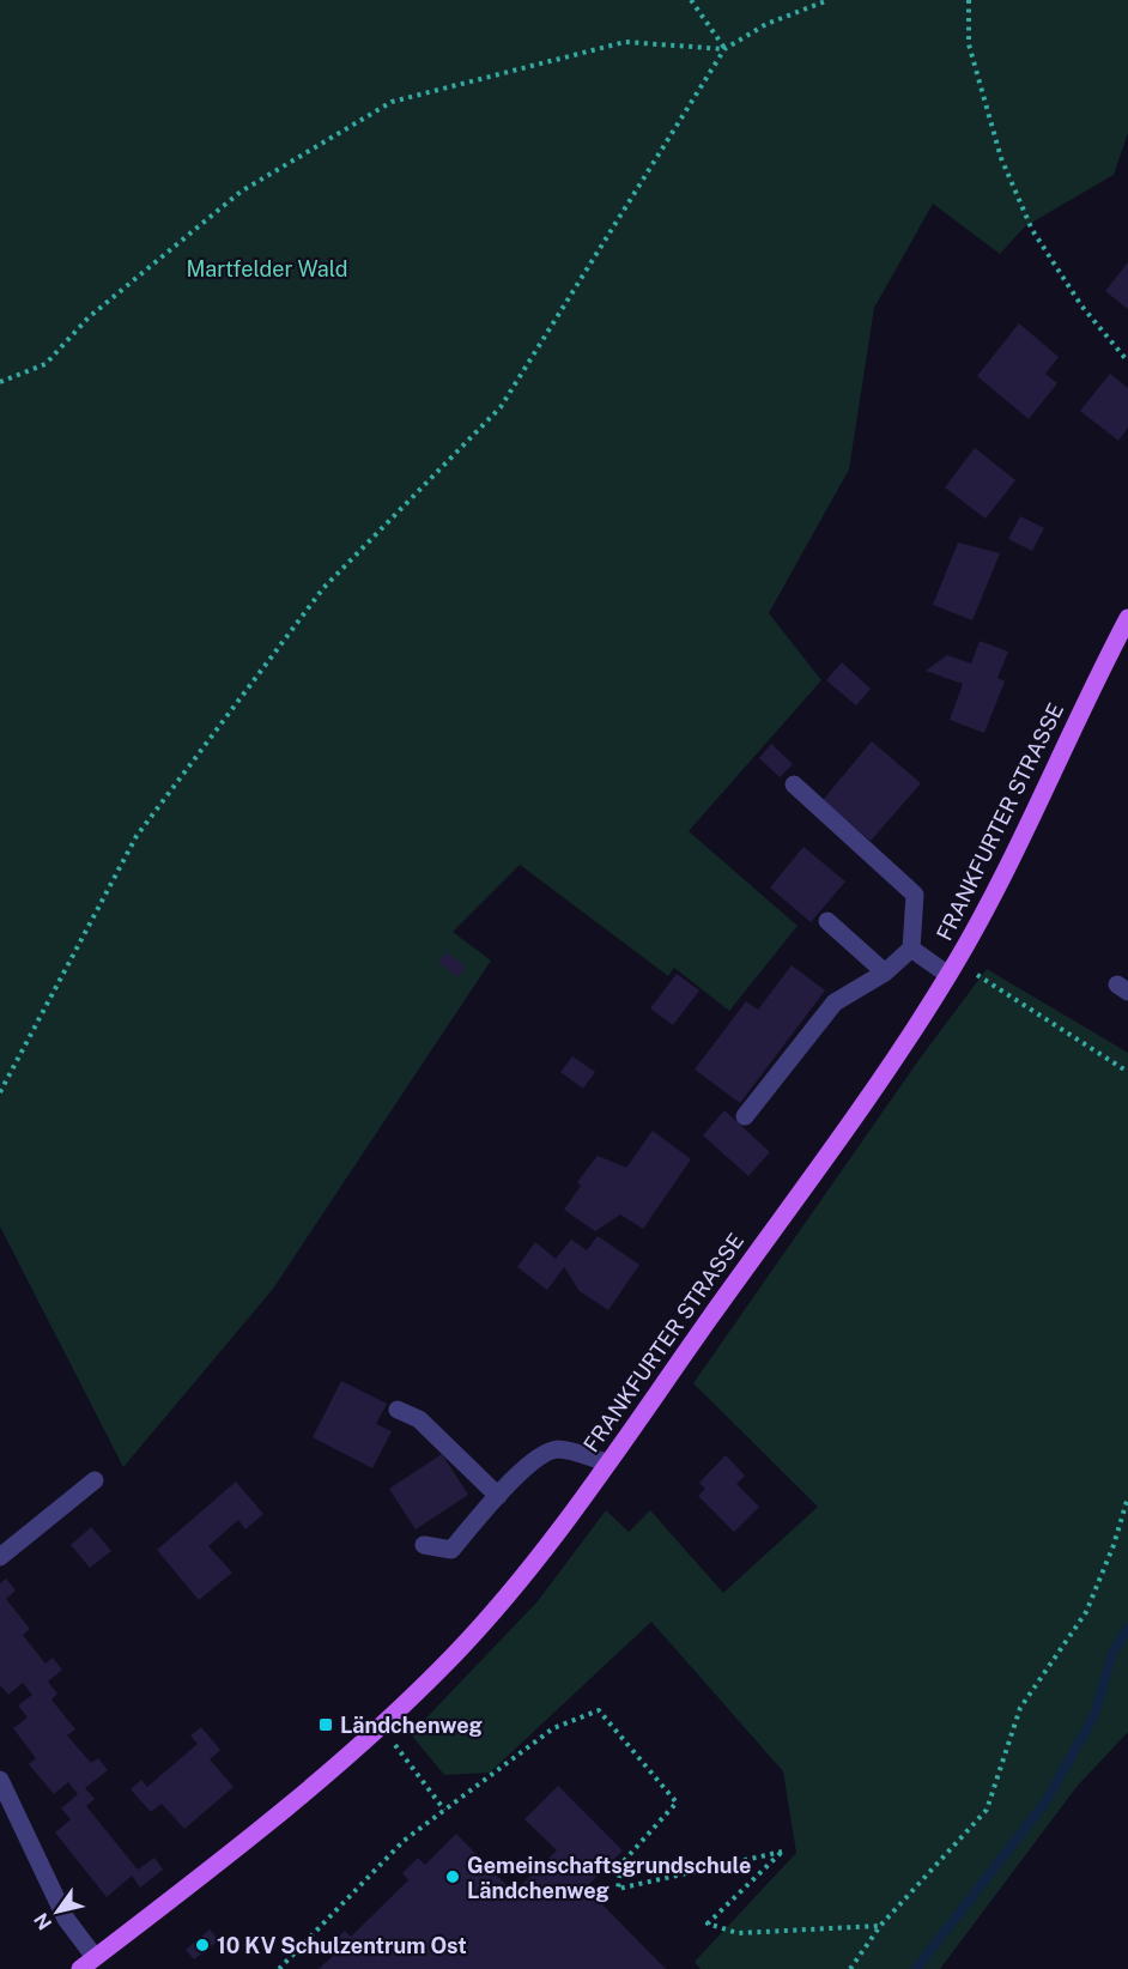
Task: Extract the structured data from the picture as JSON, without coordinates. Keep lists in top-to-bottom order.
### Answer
{
  "streets": {
    "main road": ["FRANKFURTER STRASSE"]
  },
  "parks": ["Martfelder Wald"],
  "places": {
    "transit": ["Ländchenweg"],
    "other": ["Gemeinschaftsgrundschule Ländchenweg", "10 KV Schulzentrum Ost"]
  },
  "north": "bottom left"
}
